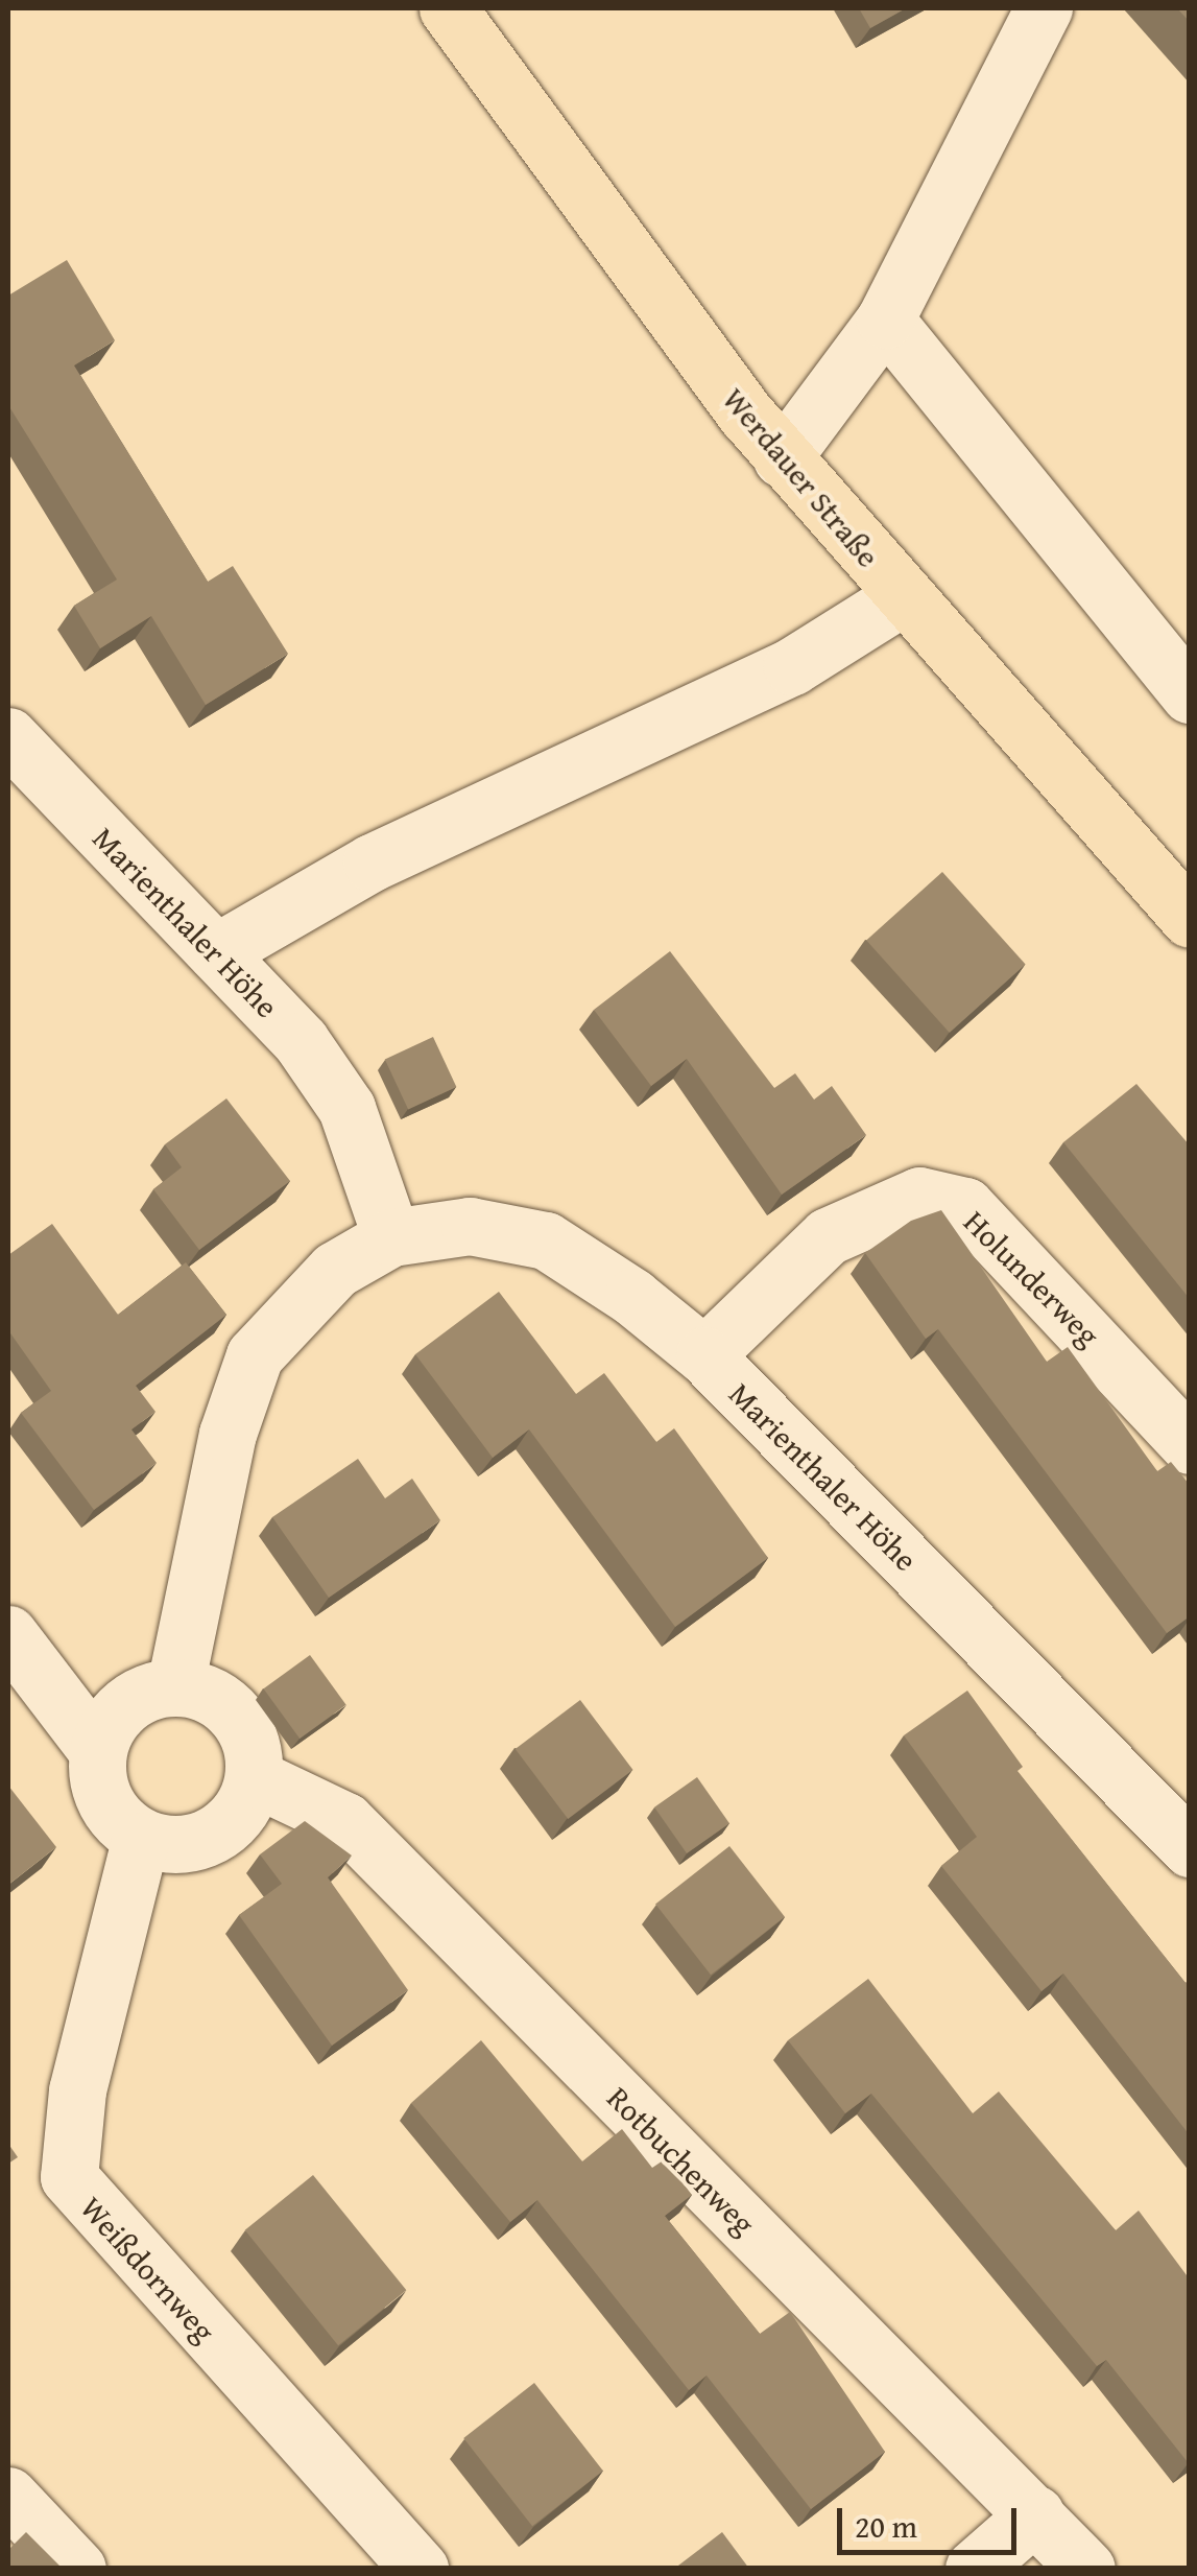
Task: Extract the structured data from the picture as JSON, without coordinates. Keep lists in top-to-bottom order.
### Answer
{
  "streets": {
    "main road": ["Werdauer Straße"],
    "street": [
      "Marienthaler Höhe",
      "Holunderweg",
      "Rotbuchenweg",
      "Weißdornweg"
    ]
  },
  "crossings": [
    ["Marienthaler Höhe", "Holunderweg"],
    ["Marienthaler Höhe", "Rotbuchenweg"],
    ["Marienthaler Höhe", "Weißdornweg"],
    ["Rotbuchenweg", "Weißdornweg"]
  ],
  "scale_bar": "20 m"
}
